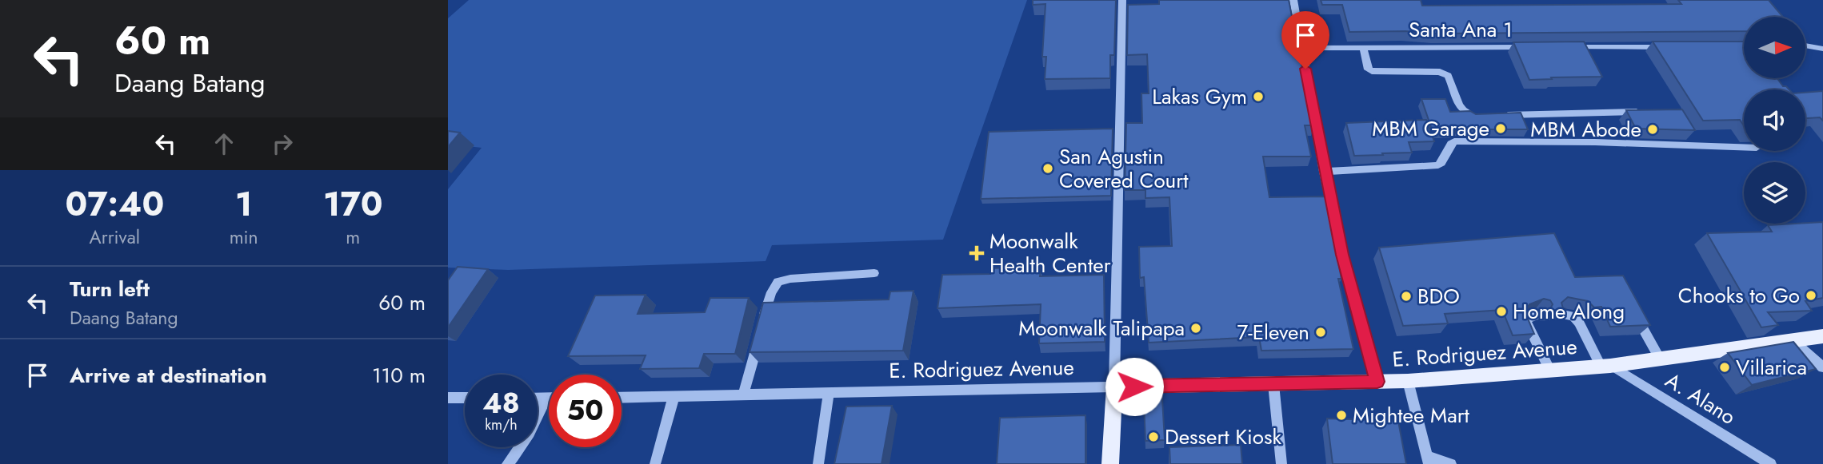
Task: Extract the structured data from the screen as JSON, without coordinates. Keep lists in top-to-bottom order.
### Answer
{
  "streets": {
    "main road": ["E. Rodriguez Avenue"],
    "street": ["Santa Ana 1", "A. Alano"]
  },
  "crossings": [
    ["E. Rodriguez Avenue", "A. Alano"]
  ],
  "places": {
    "other": [
      "Lakas Gym",
      "MBM Garage",
      "MBM Abode",
      "San Agustin Covered Court",
      "Chooks to Go",
      "BDO",
      "Home Along",
      "Moonwalk Talipapa",
      "7-Eleven",
      "Villarica",
      "Mightee Mart",
      "Dessert Kiosk"
    ],
    "health": ["Moonwalk Health Center"]
  },
  "north": "right",
  "page": {
    "turn": ["60 m", "Daang Batang"],
    "eta": [
      "07:40",
      "Arrival",
      "1",
      "min",
      "170",
      "m"
    ],
    "list": [
      {
        "name": "Turn left",
        "note": "Daang Batang",
        "value": "60 m"
      },
      {
        "name": "Arrive at destination",
        "value": "110 m"
      }
    ],
    "speed": "48 km/h",
    "limit": "50"
  }
}
